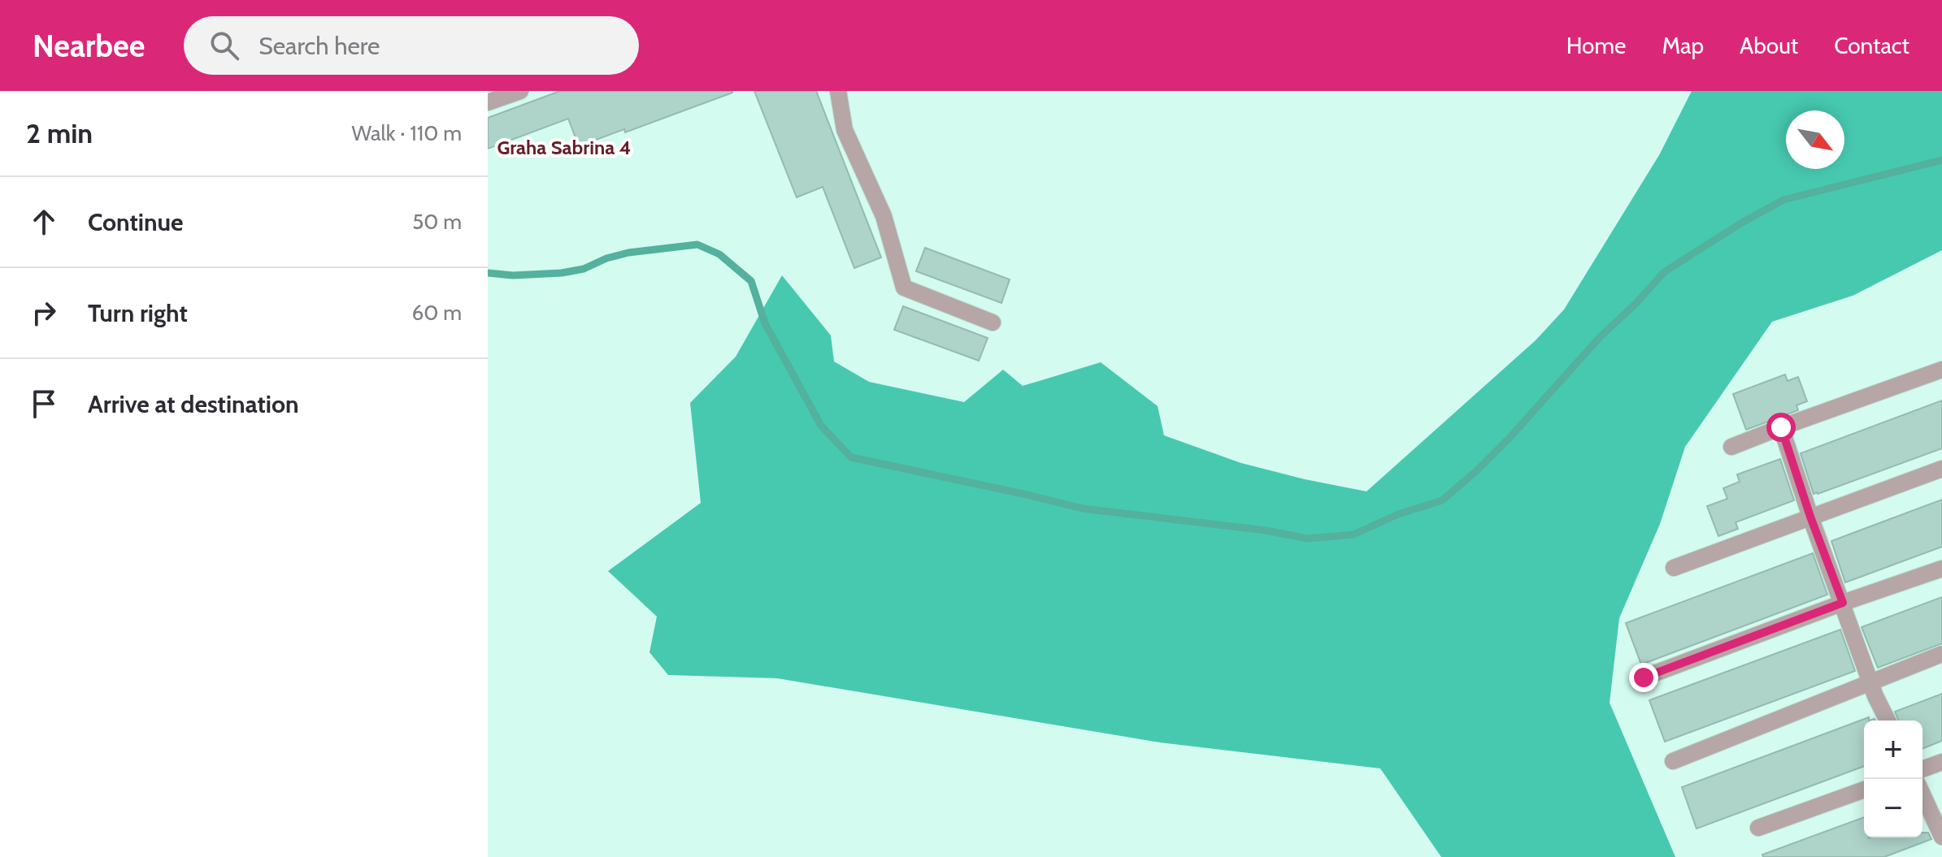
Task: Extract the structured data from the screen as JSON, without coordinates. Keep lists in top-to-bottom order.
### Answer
{
  "districts": ["Graha Sabrina 4"],
  "north": "bottom right",
  "page": {
    "header": "Nearbee",
    "search": "Search here",
    "nav": [
      "Home",
      "Map",
      "About",
      "Contact"
    ],
    "heading": ["2 min", "Walk · 110 m"],
    "list": [
      ["Continue", "50 m"],
      ["Turn right", "60 m"],
      "Arrive at destination"
    ],
    "map_buttons": ["+", "−"]
  }
}
